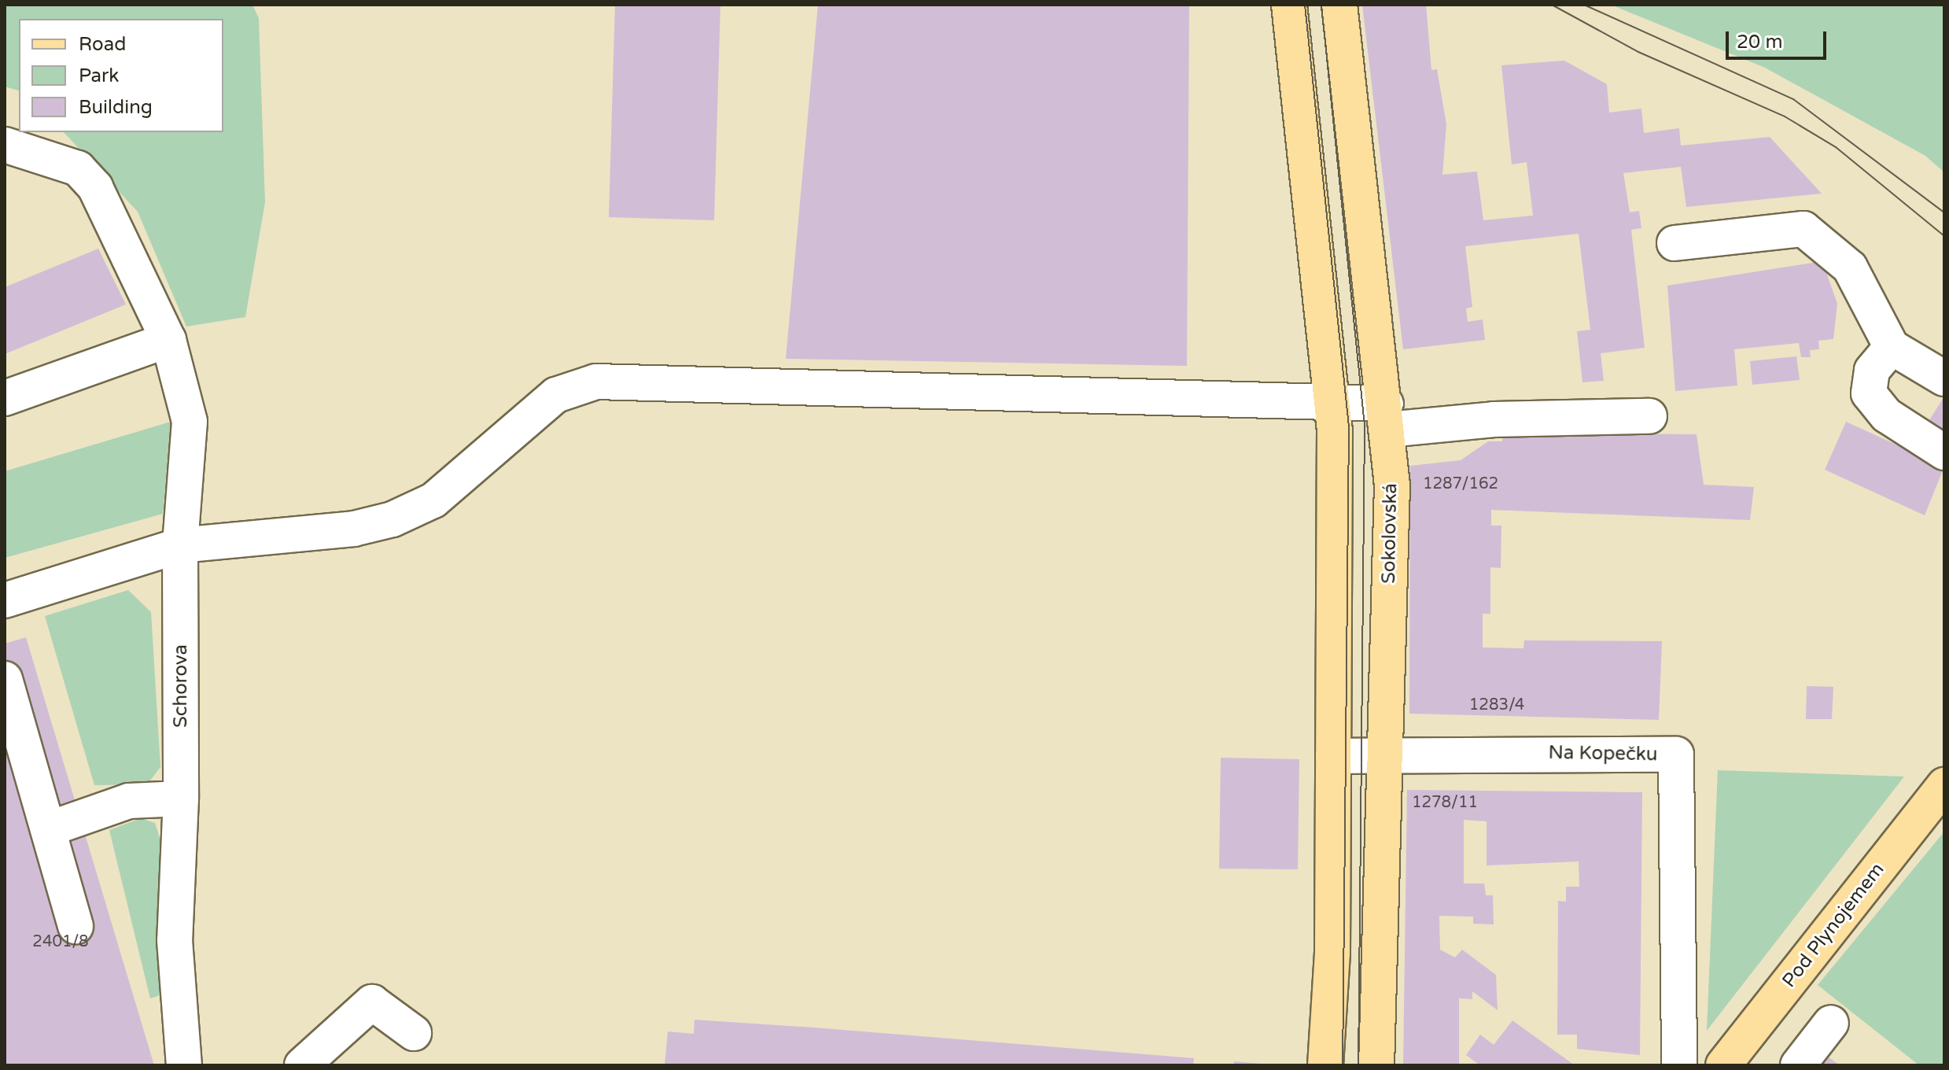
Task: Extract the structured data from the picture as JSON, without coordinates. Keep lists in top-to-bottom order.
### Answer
{
  "streets": {
    "main road": ["Sokolovská", "Pod Plynojemem"],
    "street": ["Schorova", "Na Kopečku"]
  },
  "crossings": [
    ["Sokolovská", "Na Kopečku"]
  ],
  "house_numbers": [
    "1287/162",
    "1283/4",
    "1278/11",
    "2401/8"
  ],
  "legend": ["Road", "Park", "Building"],
  "scale_bar": "20 m"
}
